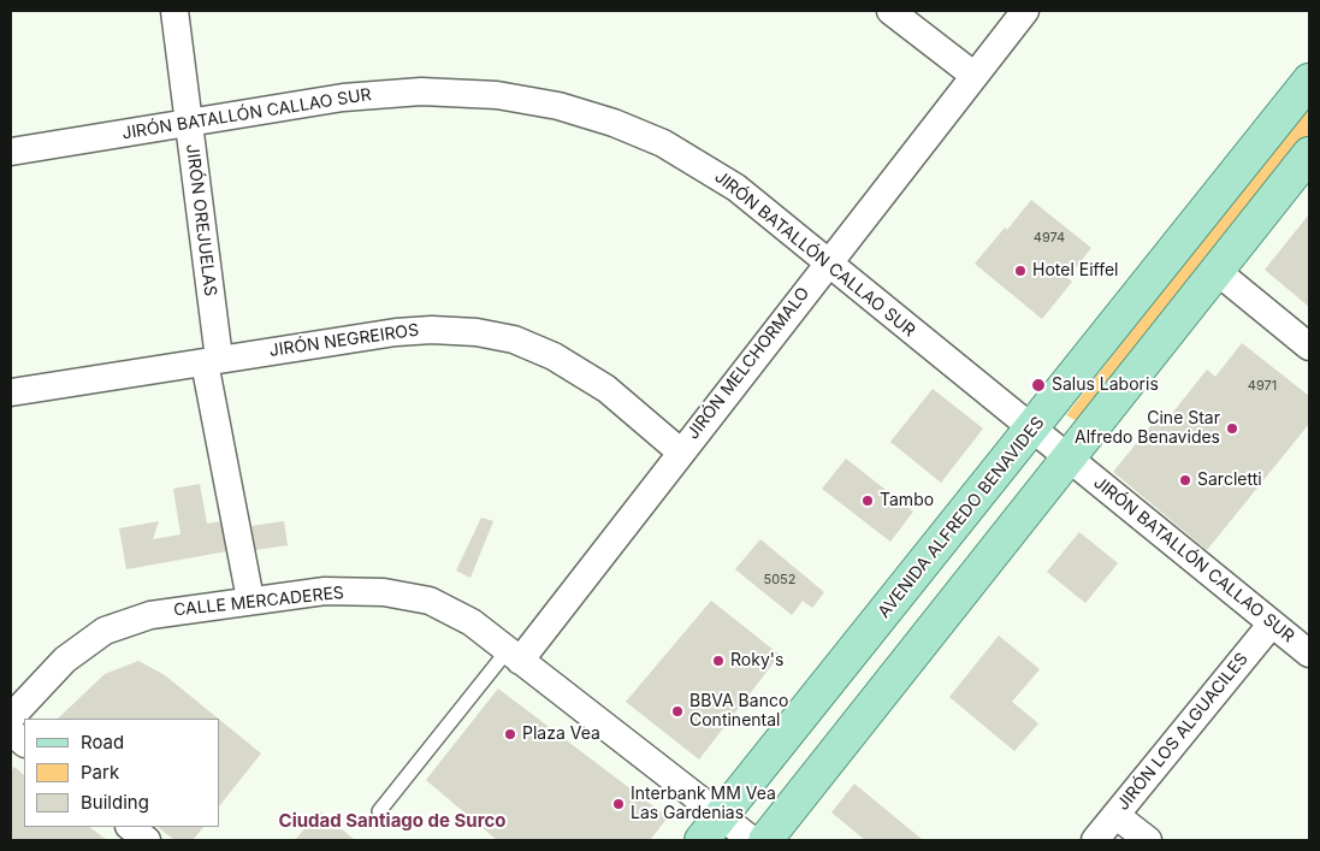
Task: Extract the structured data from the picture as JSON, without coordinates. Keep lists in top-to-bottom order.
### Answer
{
  "streets": {
    "main road": ["AVENIDA ALFREDO BENAVIDES"],
    "street": [
      "JIRÓN BATALLÓN CALLAO SUR",
      "JIRÓN OREJUELAS",
      "JIRÓN NEGREIROS",
      "JIRÓN MELCHORMALO",
      "CALLE MERCADERES",
      "JIRÓN LOS ALGUACILES"
    ]
  },
  "crossings": [
    ["JIRÓN BATALLÓN CALLAO SUR", "JIRÓN OREJUELAS"],
    ["JIRÓN BATALLÓN CALLAO SUR", "JIRÓN MELCHORMALO"],
    ["JIRÓN BATALLÓN CALLAO SUR", "AVENIDA ALFREDO BENAVIDES"],
    ["JIRÓN BATALLÓN CALLAO SUR", "JIRÓN LOS ALGUACILES"],
    ["JIRÓN OREJUELAS", "JIRÓN NEGREIROS"],
    ["JIRÓN OREJUELAS", "CALLE MERCADERES"],
    ["JIRÓN NEGREIROS", "JIRÓN MELCHORMALO"],
    ["JIRÓN MELCHORMALO", "CALLE MERCADERES"],
    ["AVENIDA ALFREDO BENAVIDES", "CALLE MERCADERES"]
  ],
  "districts": ["Ciudad Santiago de Surco"],
  "places": [
    "Hotel Eiffel",
    "Salus Laboris",
    "Cine Star Alfredo Benavides",
    "Sarcletti",
    "Tambo",
    "Roky's",
    "BBVA Banco Continental",
    "Plaza Vea",
    "Interbank MM Vea Las Gardenias"
  ],
  "house_numbers": ["4974", "4971", "5052"],
  "legend": ["Road", "Park", "Building"]
}
